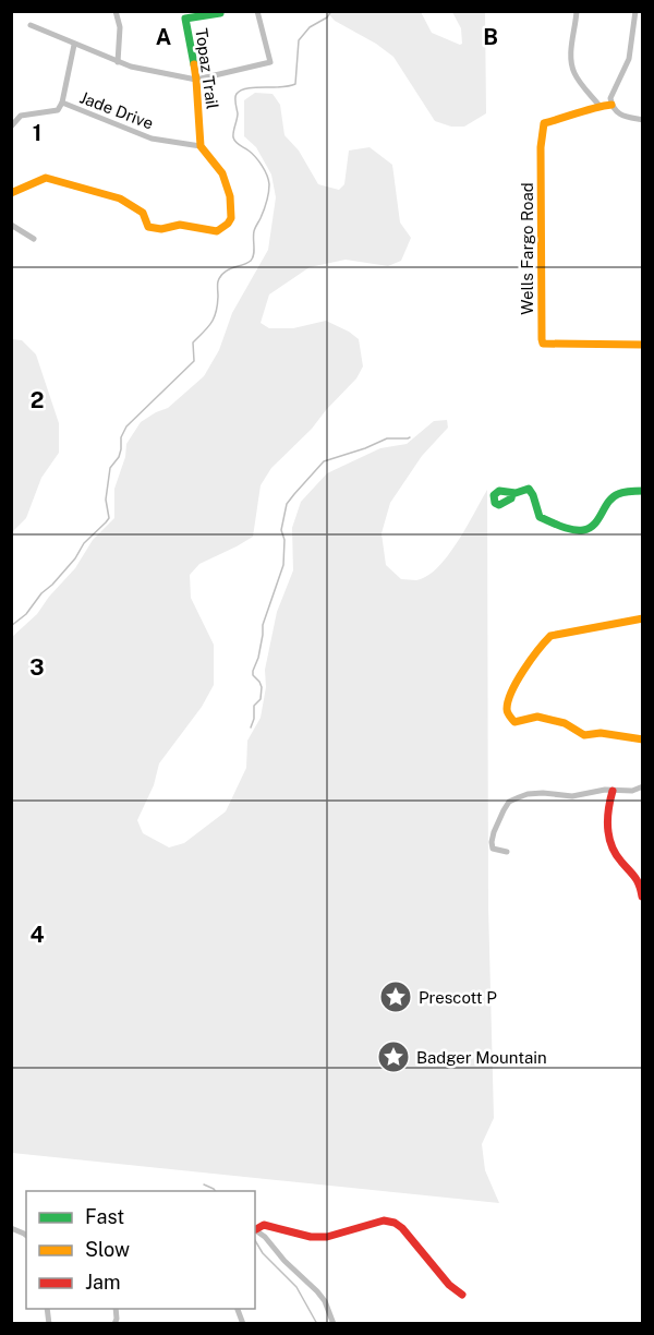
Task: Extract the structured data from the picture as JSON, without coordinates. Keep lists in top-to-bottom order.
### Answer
{
  "streets": {
    "street": ["Topaz Trail", "Jade Drive", "Wells Fargo Road"]
  },
  "crossings": [
    ["Topaz Trail", "Jade Drive"]
  ],
  "places": {
    "place": ["Prescott P", "Badger Mountain"]
  },
  "legend": ["Fast", "Slow", "Jam"],
  "grid": {
    "columns": ["A", "B"],
    "rows": [
      "1",
      "2",
      "3",
      "4"
    ]
  }
}
